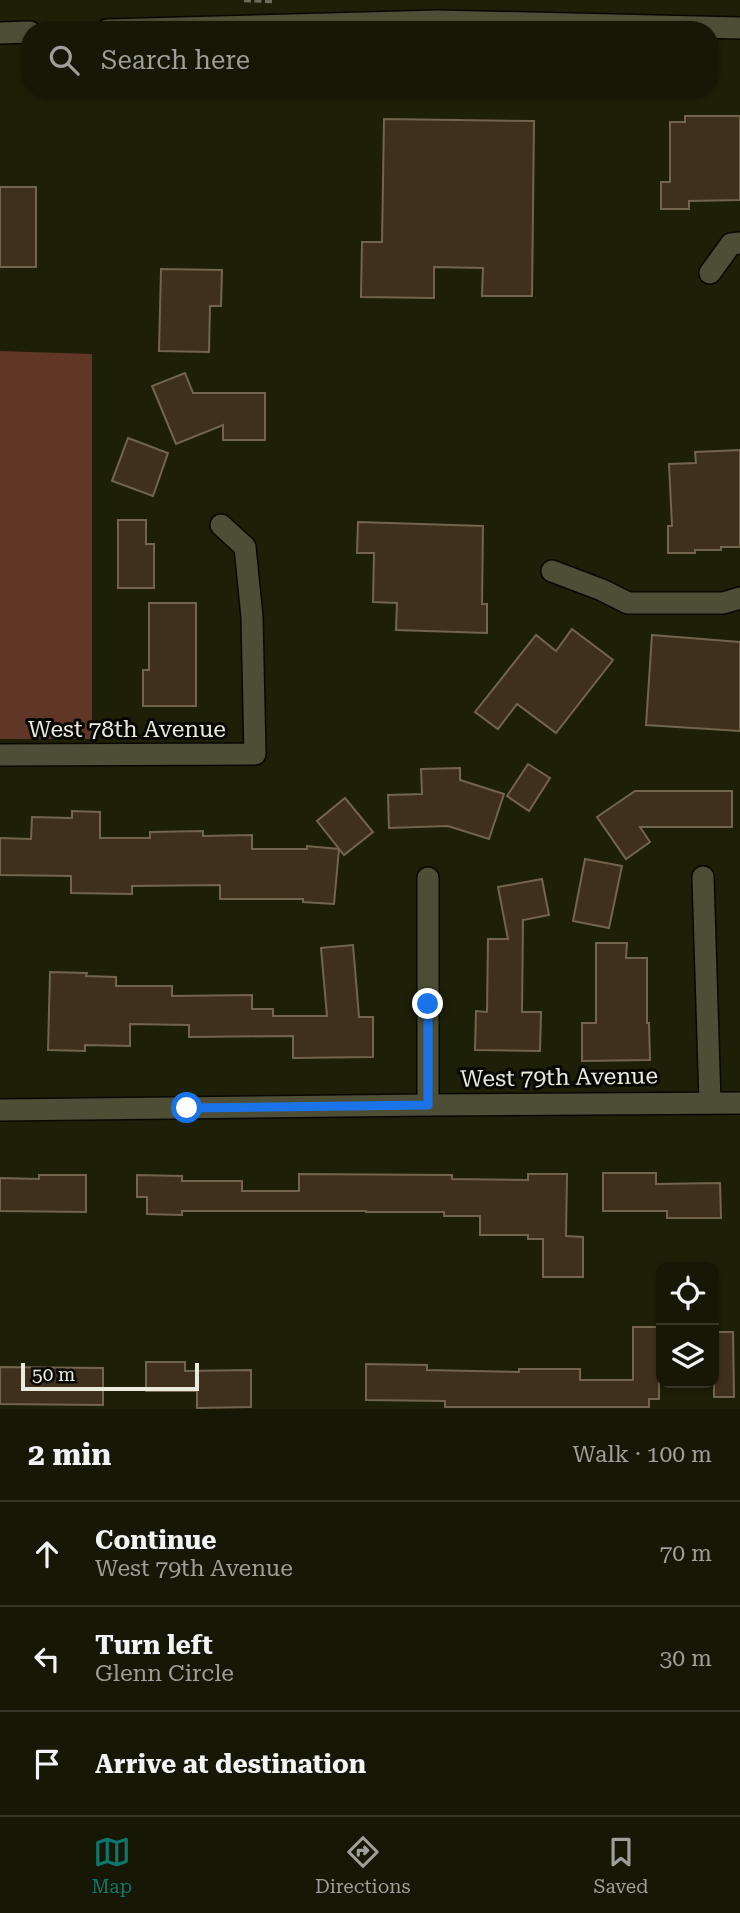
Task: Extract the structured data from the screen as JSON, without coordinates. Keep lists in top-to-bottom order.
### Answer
{
  "streets": {
    "street": ["West 78th Avenue", "West 79th Avenue"]
  },
  "scale_bar": "50 m",
  "page": {
    "search": "Search here",
    "scale": "50 m",
    "heading": ["2 min", "Walk · 100 m"],
    "list": [
      ["Continue", "West 79th Avenue", "70 m"],
      ["Turn left", "Glenn Circle", "30 m"],
      "Arrive at destination"
    ],
    "nav": ["Map", "Directions", "Saved"]
  }
}
